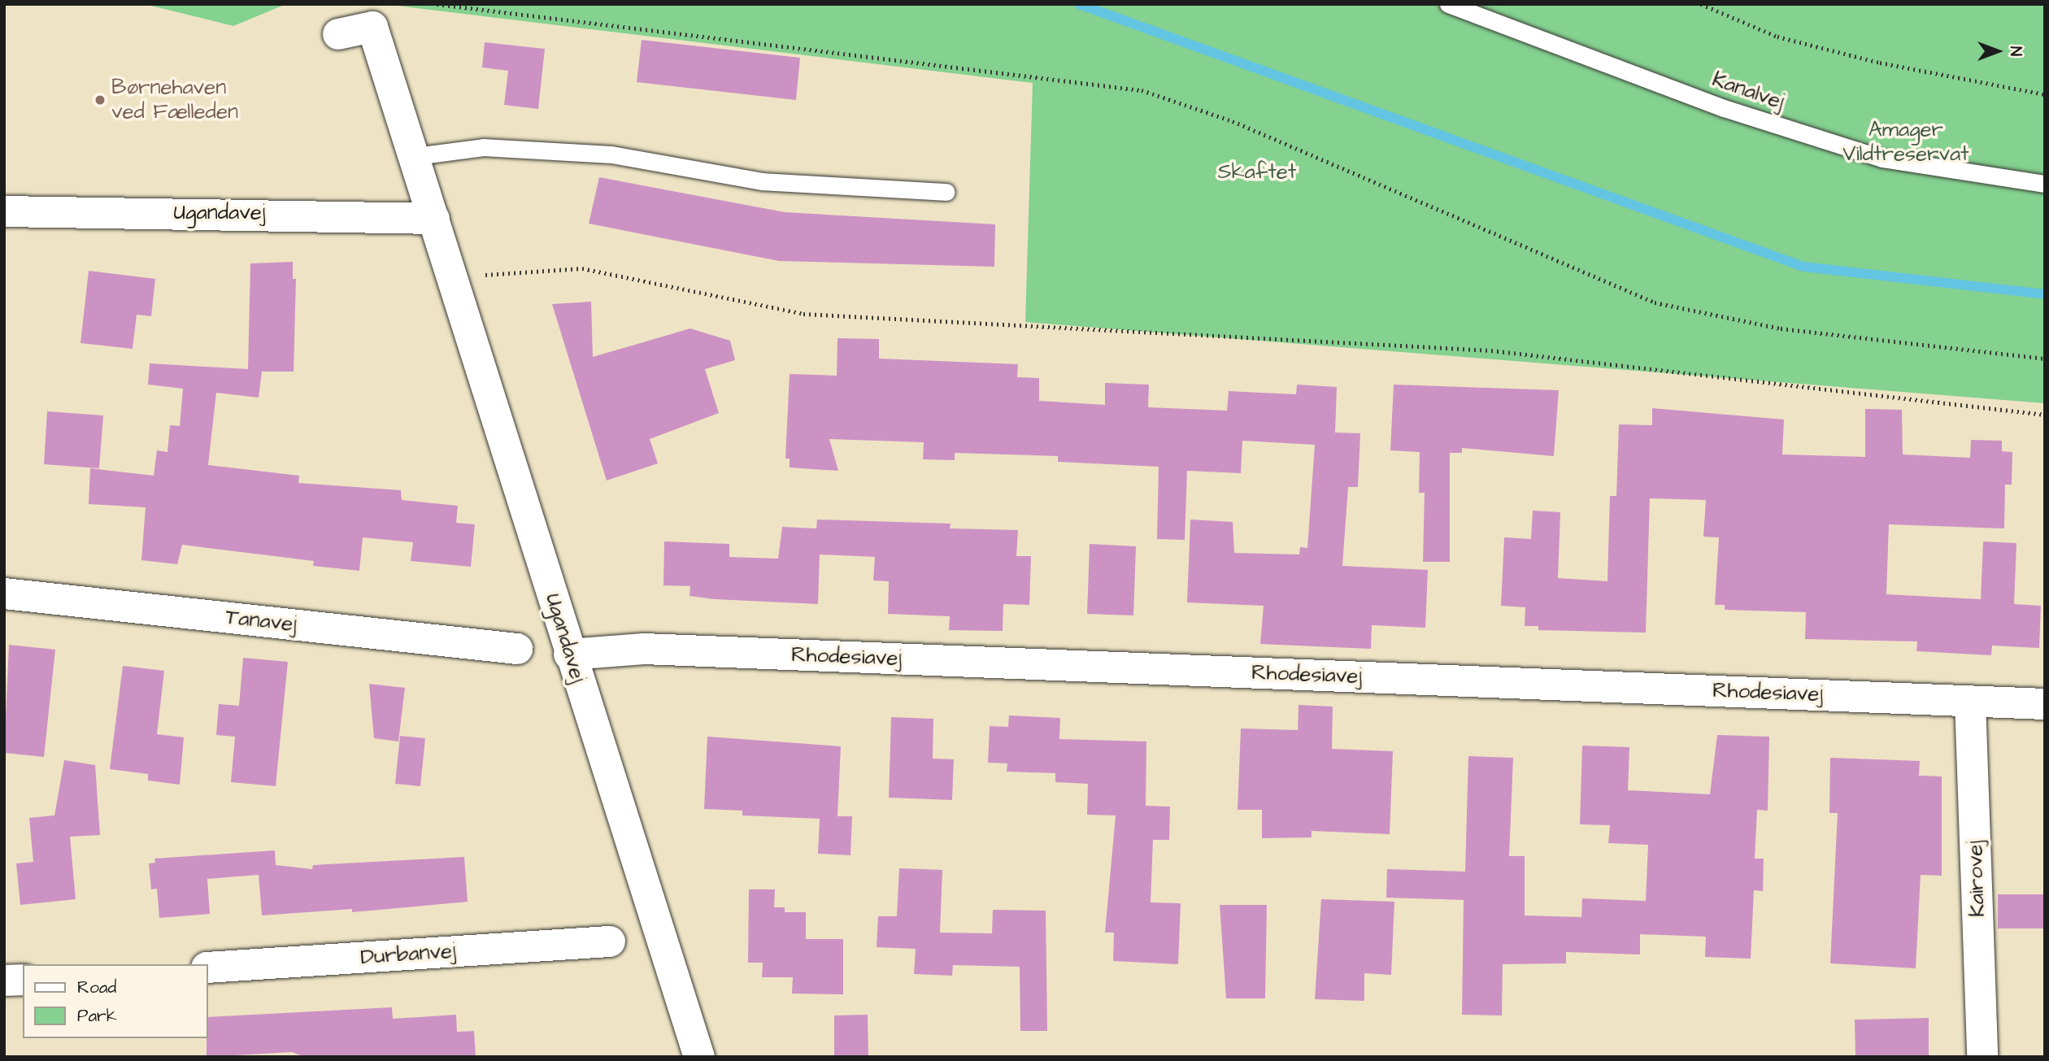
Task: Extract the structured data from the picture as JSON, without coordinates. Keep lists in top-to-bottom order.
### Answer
{
  "streets": {
    "street": [
      "Ugandavej",
      "Tanavej",
      "Rhodesiavej",
      "Kairovej",
      "Durbanvej"
    ],
    "lane": ["Kanalvej"]
  },
  "crossings": [
    ["Ugandavej", "Rhodesiavej"],
    ["Rhodesiavej", "Kairovej"]
  ],
  "parks": ["Amager Vildtreservat", "Skaftet"],
  "places": ["Børnehaven ved Fælleden"],
  "legend": ["Road", "Park"],
  "north": "right"
}
